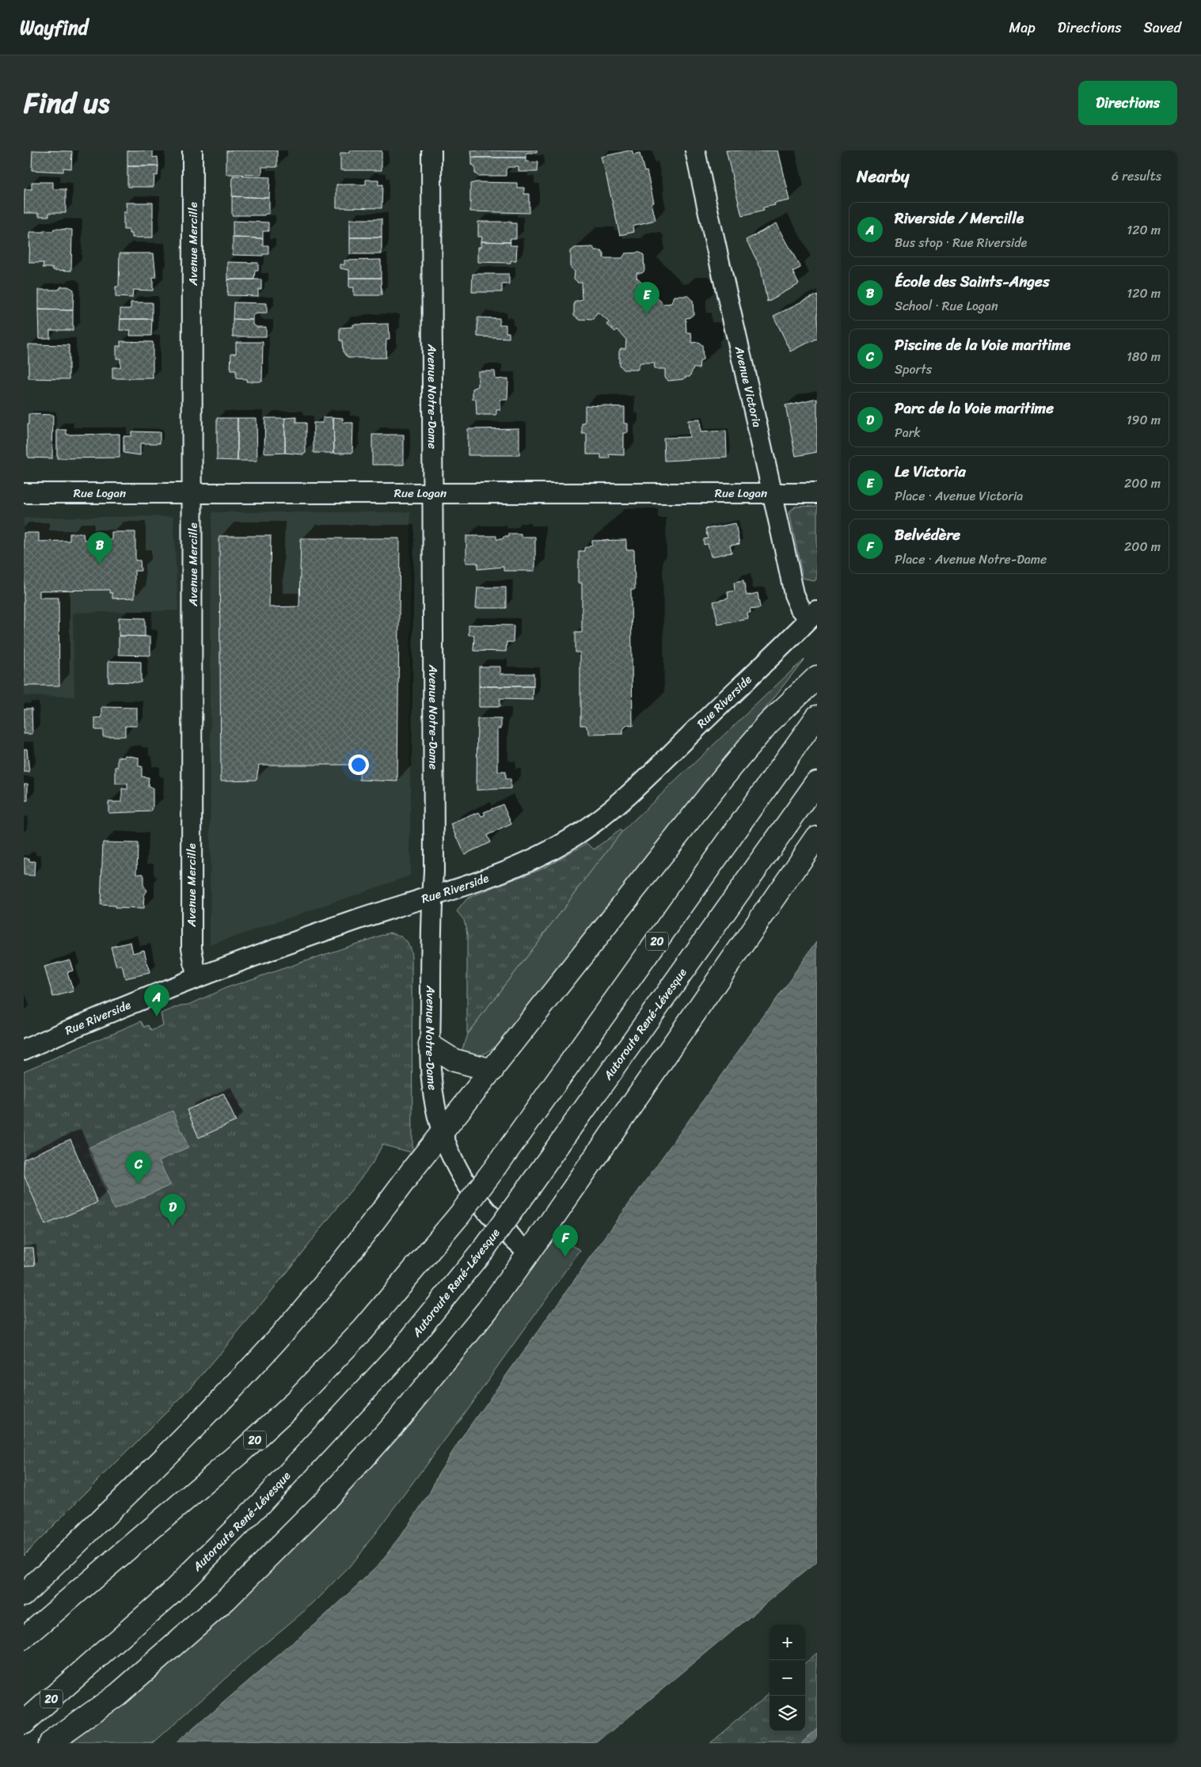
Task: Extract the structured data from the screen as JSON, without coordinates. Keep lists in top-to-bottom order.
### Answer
{
  "streets": {
    "highway": ["20", "Autoroute René-Lévesque"],
    "street": [
      "Avenue Mercille",
      "Avenue Victoria",
      "Avenue Notre-Dame",
      "Rue Logan",
      "Rue Riverside"
    ]
  },
  "crossings": [
    ["Avenue Mercille", "Rue Logan"],
    ["Avenue Mercille", "Rue Riverside"],
    ["Avenue Victoria", "Rue Logan"],
    ["Avenue Victoria", "Rue Riverside"],
    ["Avenue Notre-Dame", "Rue Logan"],
    ["Avenue Notre-Dame", "Rue Riverside"]
  ],
  "page": {
    "header": "Wayfind",
    "nav": ["Map", "Directions", "Saved"],
    "title": "Find us",
    "buttons": "Directions",
    "heading": ["Nearby", "6 results"],
    "list": [
      {
        "mark": "A",
        "name": "Riverside / Mercille",
        "note": "Bus stop · Rue Riverside",
        "value": "120 m"
      },
      {
        "mark": "B",
        "name": "École des Saints-Anges",
        "note": "School · Rue Logan",
        "value": "120 m"
      },
      {
        "mark": "C",
        "name": "Piscine de la Voie maritime",
        "note": "Sports",
        "value": "180 m"
      },
      {
        "mark": "D",
        "name": "Parc de la Voie maritime",
        "note": "Park",
        "value": "190 m"
      },
      {
        "mark": "E",
        "name": "Le Victoria",
        "note": "Place · Avenue Victoria",
        "value": "200 m"
      },
      {
        "mark": "F",
        "name": "Belvédère",
        "note": "Place · Avenue Notre-Dame",
        "value": "200 m"
      }
    ],
    "pins": [
      "E",
      "B",
      "A",
      "C",
      "D",
      "F"
    ],
    "map_buttons": ["+", "−"]
  }
}
